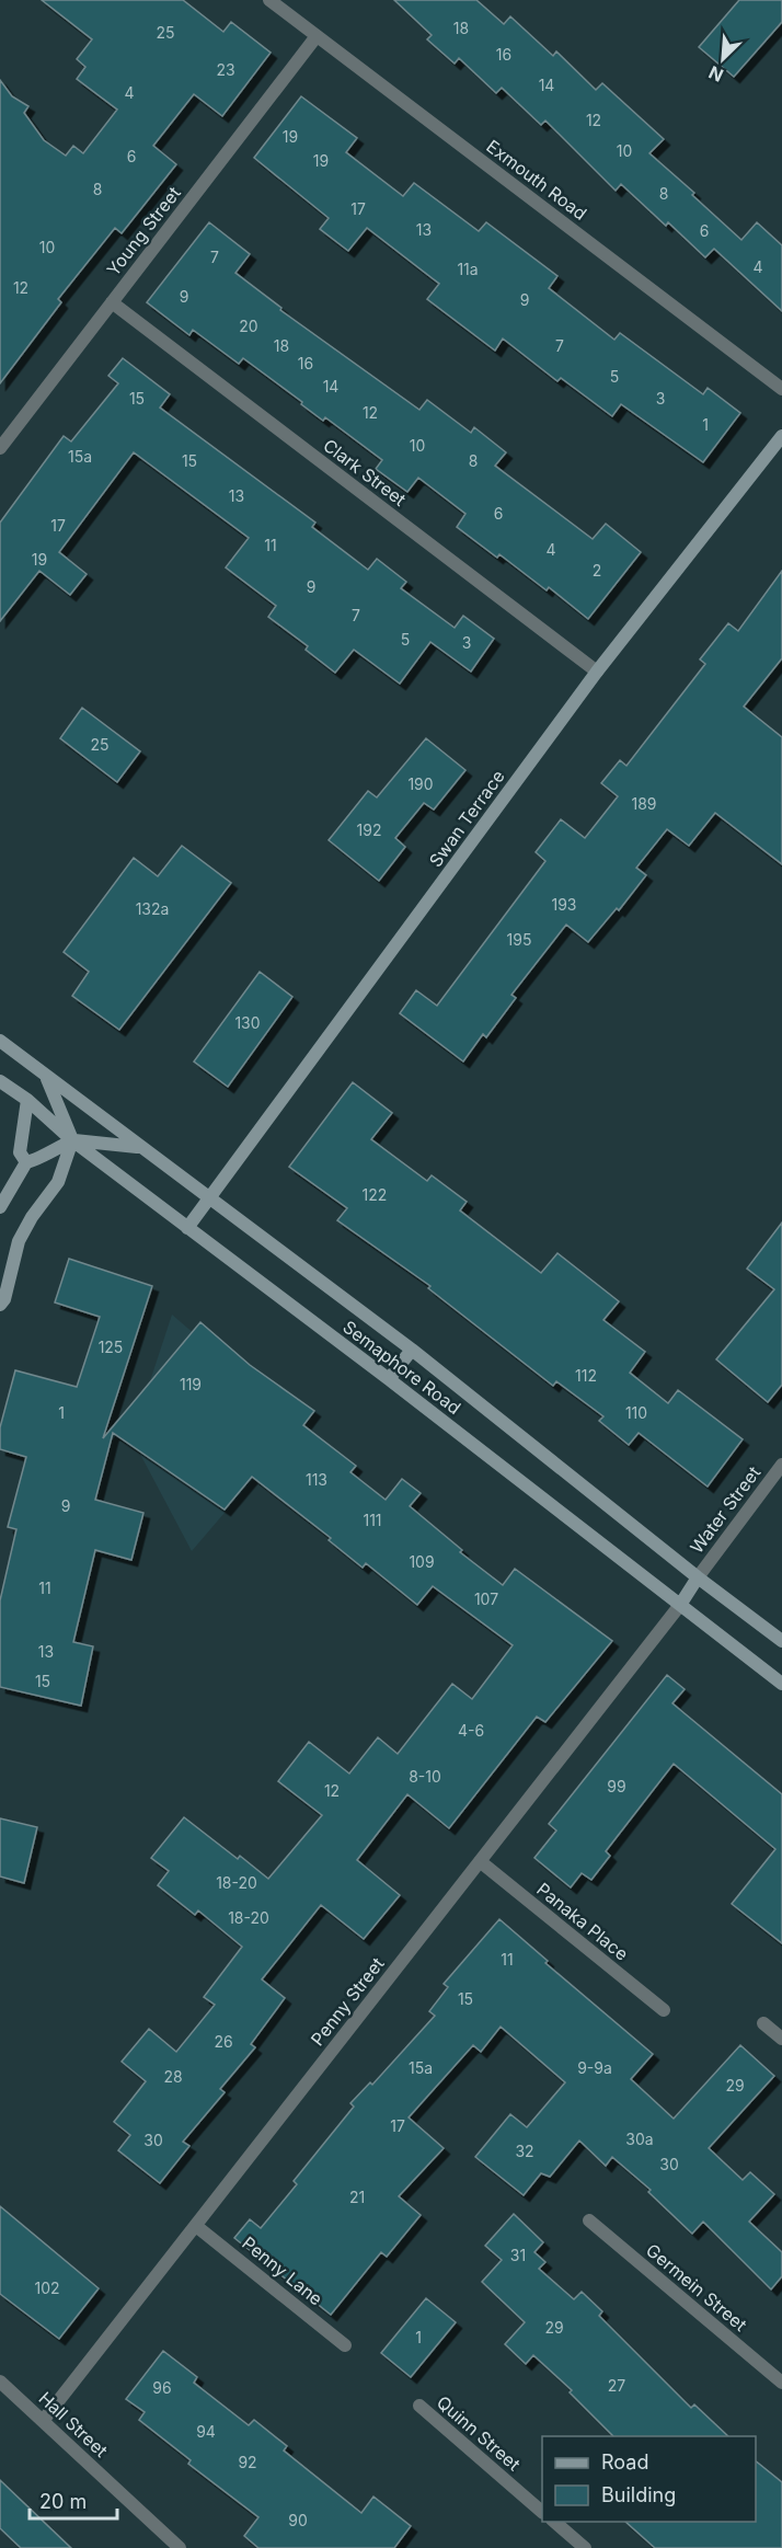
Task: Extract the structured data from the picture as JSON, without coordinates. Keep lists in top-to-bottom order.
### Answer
{
  "streets": {
    "main road": ["Swan Terrace", "Semaphore Road"],
    "street": [
      "Exmouth Road",
      "Young Street",
      "Clark Street",
      "Water Street",
      "Panaka Place",
      "Penny Street",
      "Penny Lane",
      "Germein Street",
      "Hall Street",
      "Quinn Street"
    ]
  },
  "crossings": [
    ["Exmouth Road", "Young Street"],
    ["Young Street", "Clark Street"],
    ["Clark Street", "Swan Terrace"],
    ["Swan Terrace", "Semaphore Road"],
    ["Semaphore Road", "Water Street"],
    ["Semaphore Road", "Penny Street"],
    ["Panaka Place", "Penny Street"],
    ["Penny Street", "Penny Lane"],
    ["Penny Street", "Hall Street"]
  ],
  "house_numbers": [
    "18",
    "25",
    "16",
    "23",
    "14",
    "4",
    "12",
    "19",
    "10",
    "6",
    "19",
    "8",
    "8",
    "17",
    "13",
    "6",
    "10",
    "7",
    "4",
    "11a",
    "12",
    "9",
    "9",
    "20",
    "18",
    "7",
    "16",
    "5",
    "14",
    "15",
    "3",
    "12",
    "1",
    "10",
    "15a",
    "15",
    "8",
    "13",
    "6",
    "17",
    "11",
    "4",
    "19",
    "2",
    "9",
    "7",
    "5",
    "3",
    "25",
    "190",
    "189",
    "192",
    "193",
    "132a",
    "195",
    "130",
    "122",
    "125",
    "112",
    "119",
    "1",
    "110",
    "113",
    "9",
    "111",
    "109",
    "11",
    "107",
    "13",
    "15",
    "4-6",
    "8-10",
    "99",
    "12",
    "18-20",
    "18-20",
    "11",
    "15",
    "26",
    "15a",
    "9-9a",
    "28",
    "29",
    "17",
    "30a",
    "30",
    "32",
    "30",
    "21",
    "31",
    "102",
    "29",
    "1",
    "27",
    "96",
    "94",
    "92",
    "90"
  ],
  "legend": ["Road", "Building"],
  "scale_bar": "20 m",
  "north": "bottom left"
}
